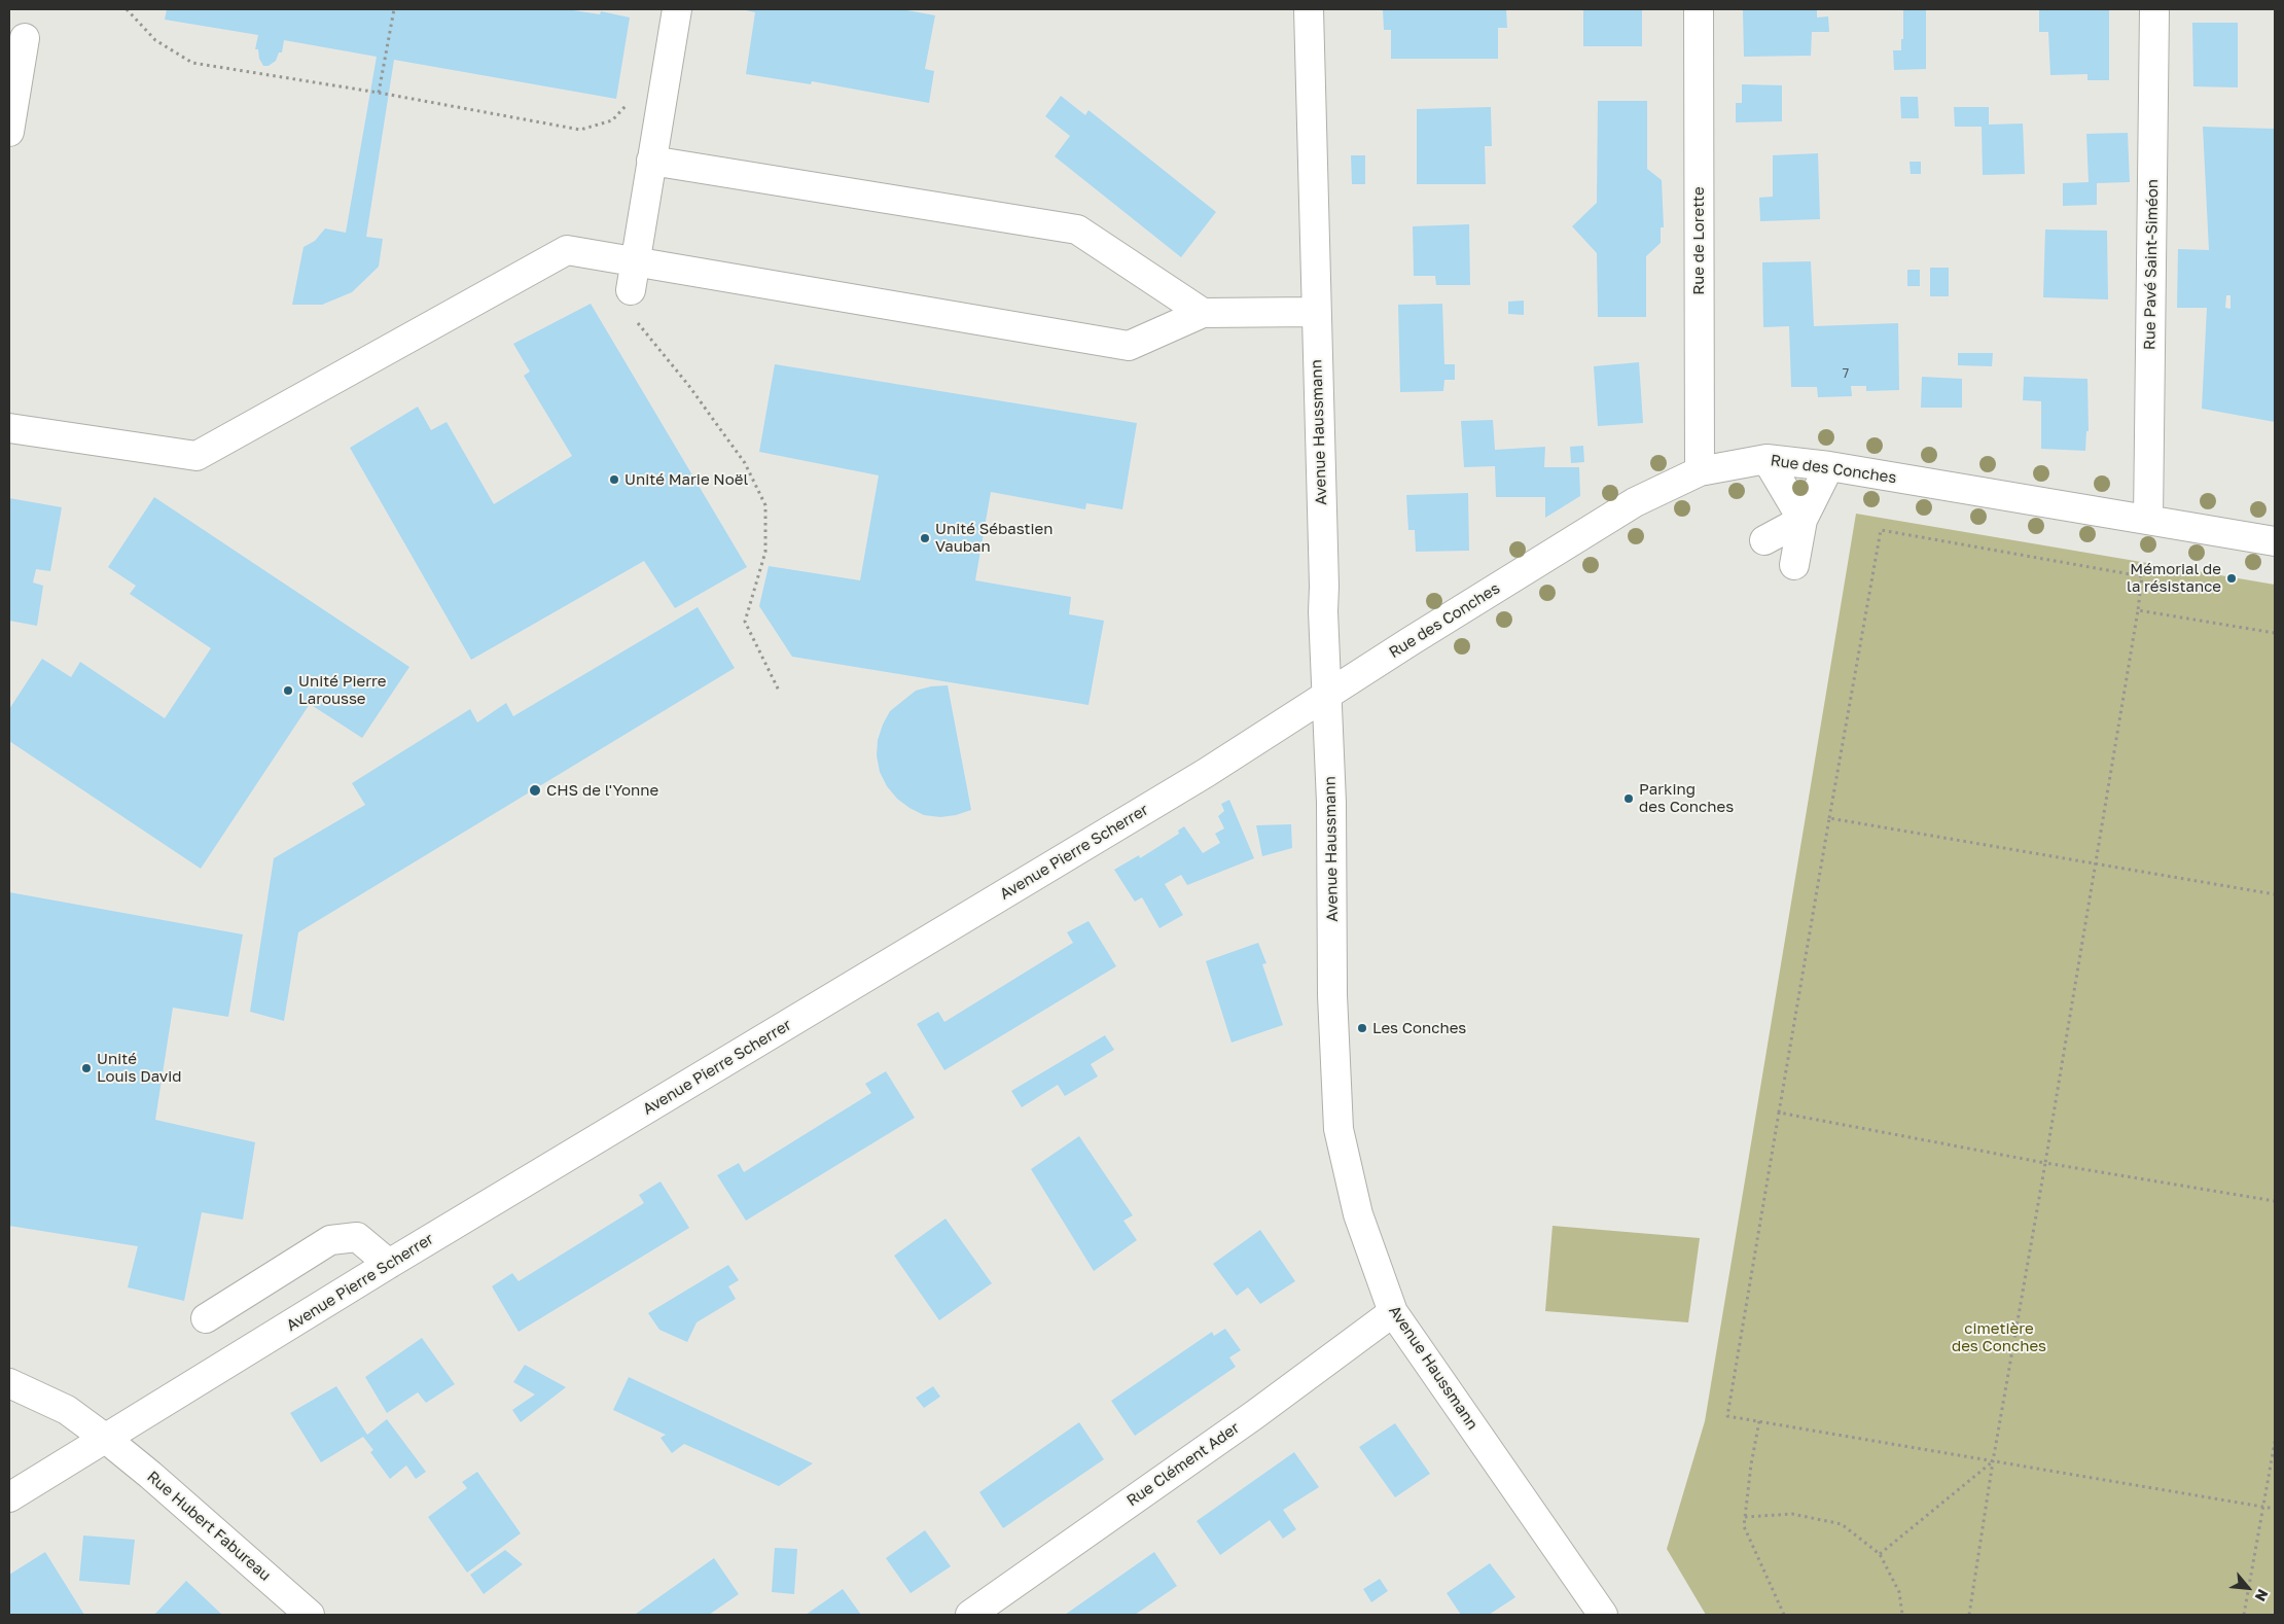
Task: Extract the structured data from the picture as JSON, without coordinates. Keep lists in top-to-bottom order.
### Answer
{
  "streets": {
    "street": [
      "Rue de Lorette",
      "Rue Pavé Saint-Siméon",
      "Avenue Haussmann",
      "Rue des Conches",
      "Avenue Pierre Scherrer",
      "Rue Clément Ader",
      "Rue Hubert Fabureau"
    ]
  },
  "crossings": [
    ["Rue de Lorette", "Rue des Conches"],
    ["Rue Pavé Saint-Siméon", "Rue des Conches"],
    ["Avenue Haussmann", "Rue des Conches"],
    ["Avenue Haussmann", "Avenue Pierre Scherrer"],
    ["Avenue Haussmann", "Rue Clément Ader"],
    ["Rue des Conches", "Avenue Pierre Scherrer"],
    ["Avenue Pierre Scherrer", "Rue Hubert Fabureau"]
  ],
  "parks": ["cimetière des Conches"],
  "places": [
    "Unité Marie Noël",
    "Unité Sébastien Vauban",
    "Mémorial de la résistance",
    "Unité Pierre Larousse",
    "CHS de l'Yonne",
    "Parking des Conches",
    "Les Conches",
    "Unité Louis David"
  ],
  "house_numbers": ["7"],
  "north": "bottom right"
}
